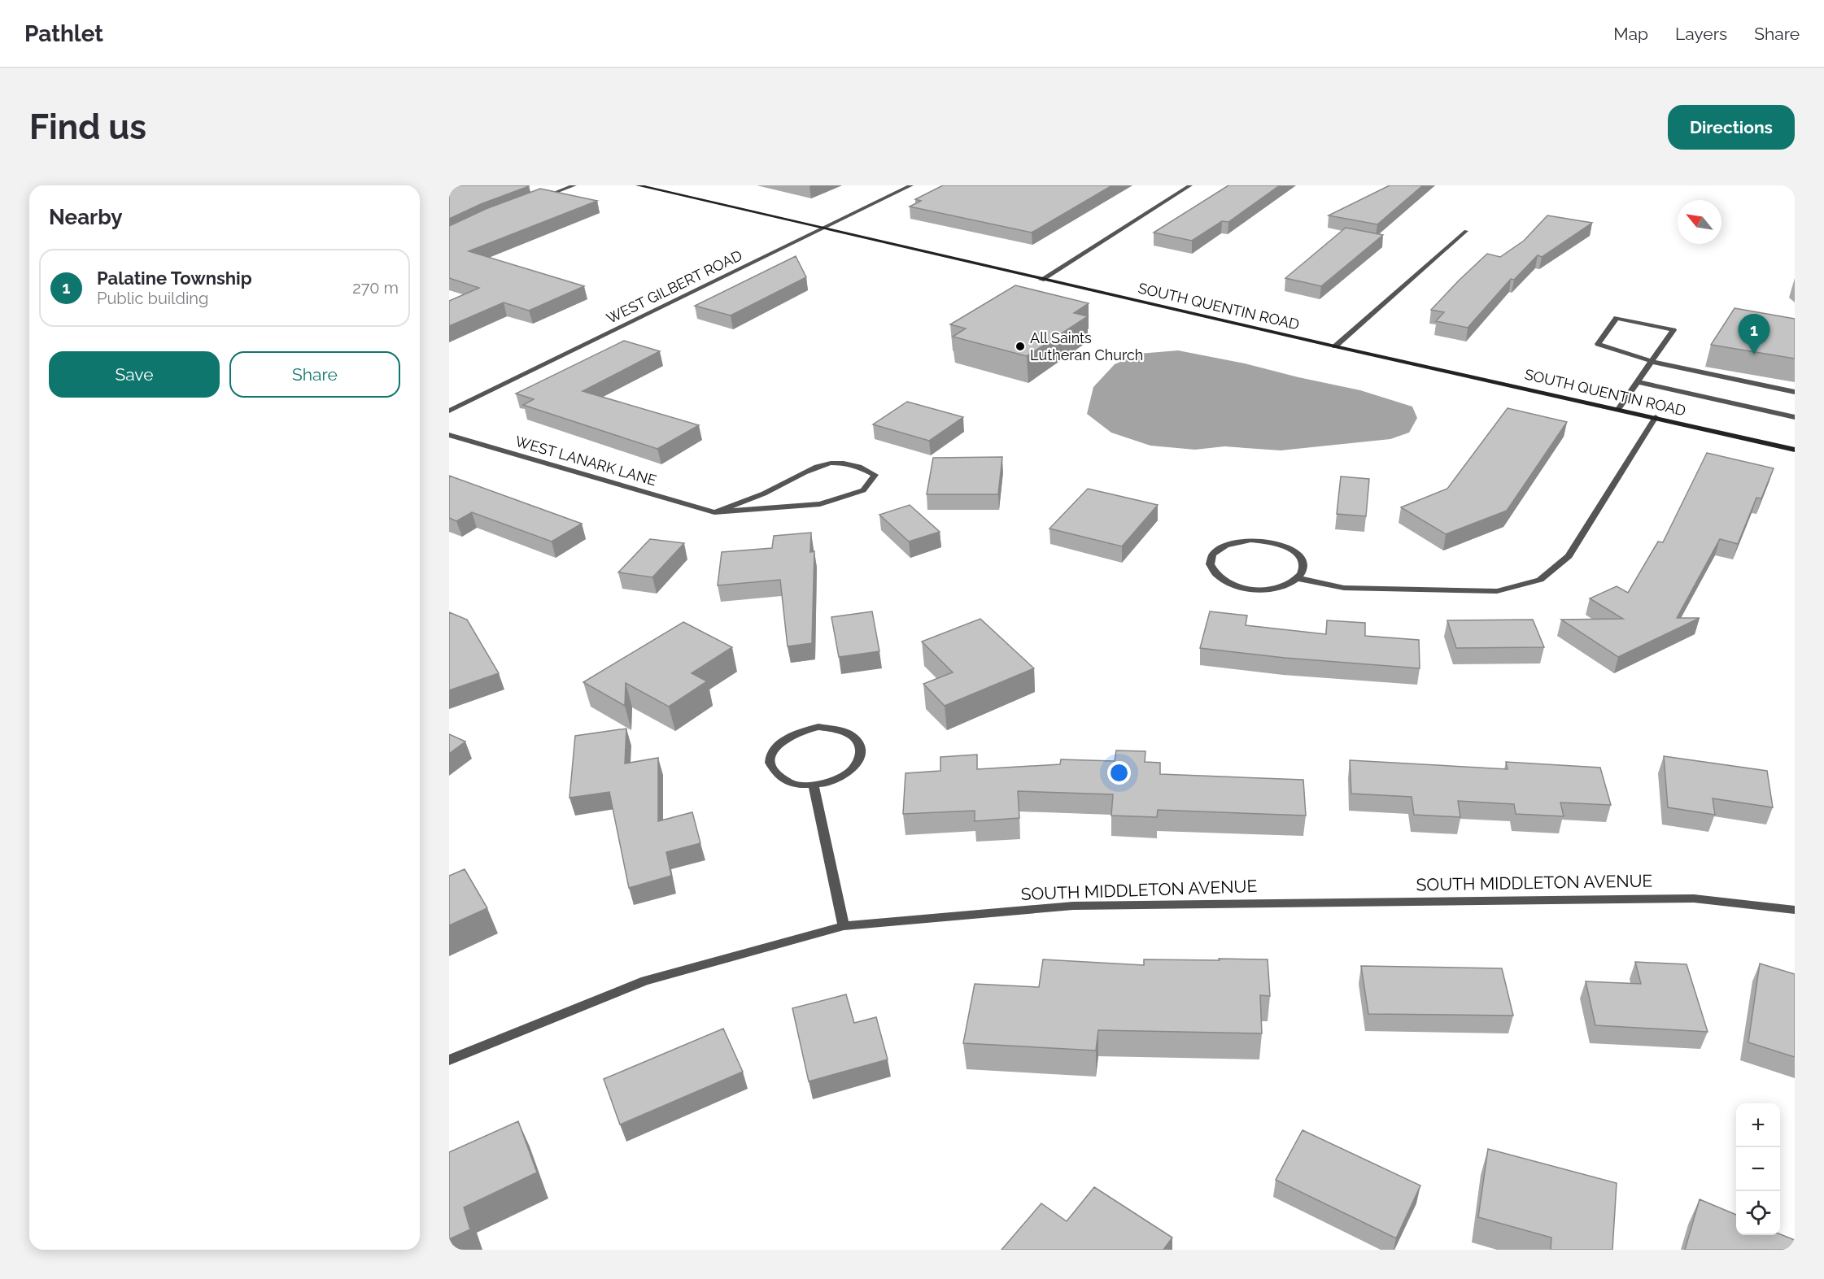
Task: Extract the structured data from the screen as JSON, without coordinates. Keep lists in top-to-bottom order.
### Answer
{
  "streets": {
    "main road": ["SOUTH QUENTIN ROAD"],
    "street": ["WEST GILBERT ROAD", "WEST LANARK LANE", "SOUTH MIDDLETON AVENUE"]
  },
  "crossings": [
    ["WEST GILBERT ROAD", "SOUTH QUENTIN ROAD"]
  ],
  "places": ["All Saints Lutheran Church"],
  "north": "top left",
  "page": {
    "header": "Pathlet",
    "nav": ["Map", "Layers", "Share"],
    "buttons": [
      "Directions",
      ["Save", "Share"]
    ],
    "title": "Find us",
    "heading": "Nearby",
    "list": [
      {
        "mark": "1",
        "name": "Palatine Township",
        "note": "Public building",
        "value": "270 m"
      }
    ],
    "pins": "1",
    "map_buttons": ["+", "−"]
  }
}
